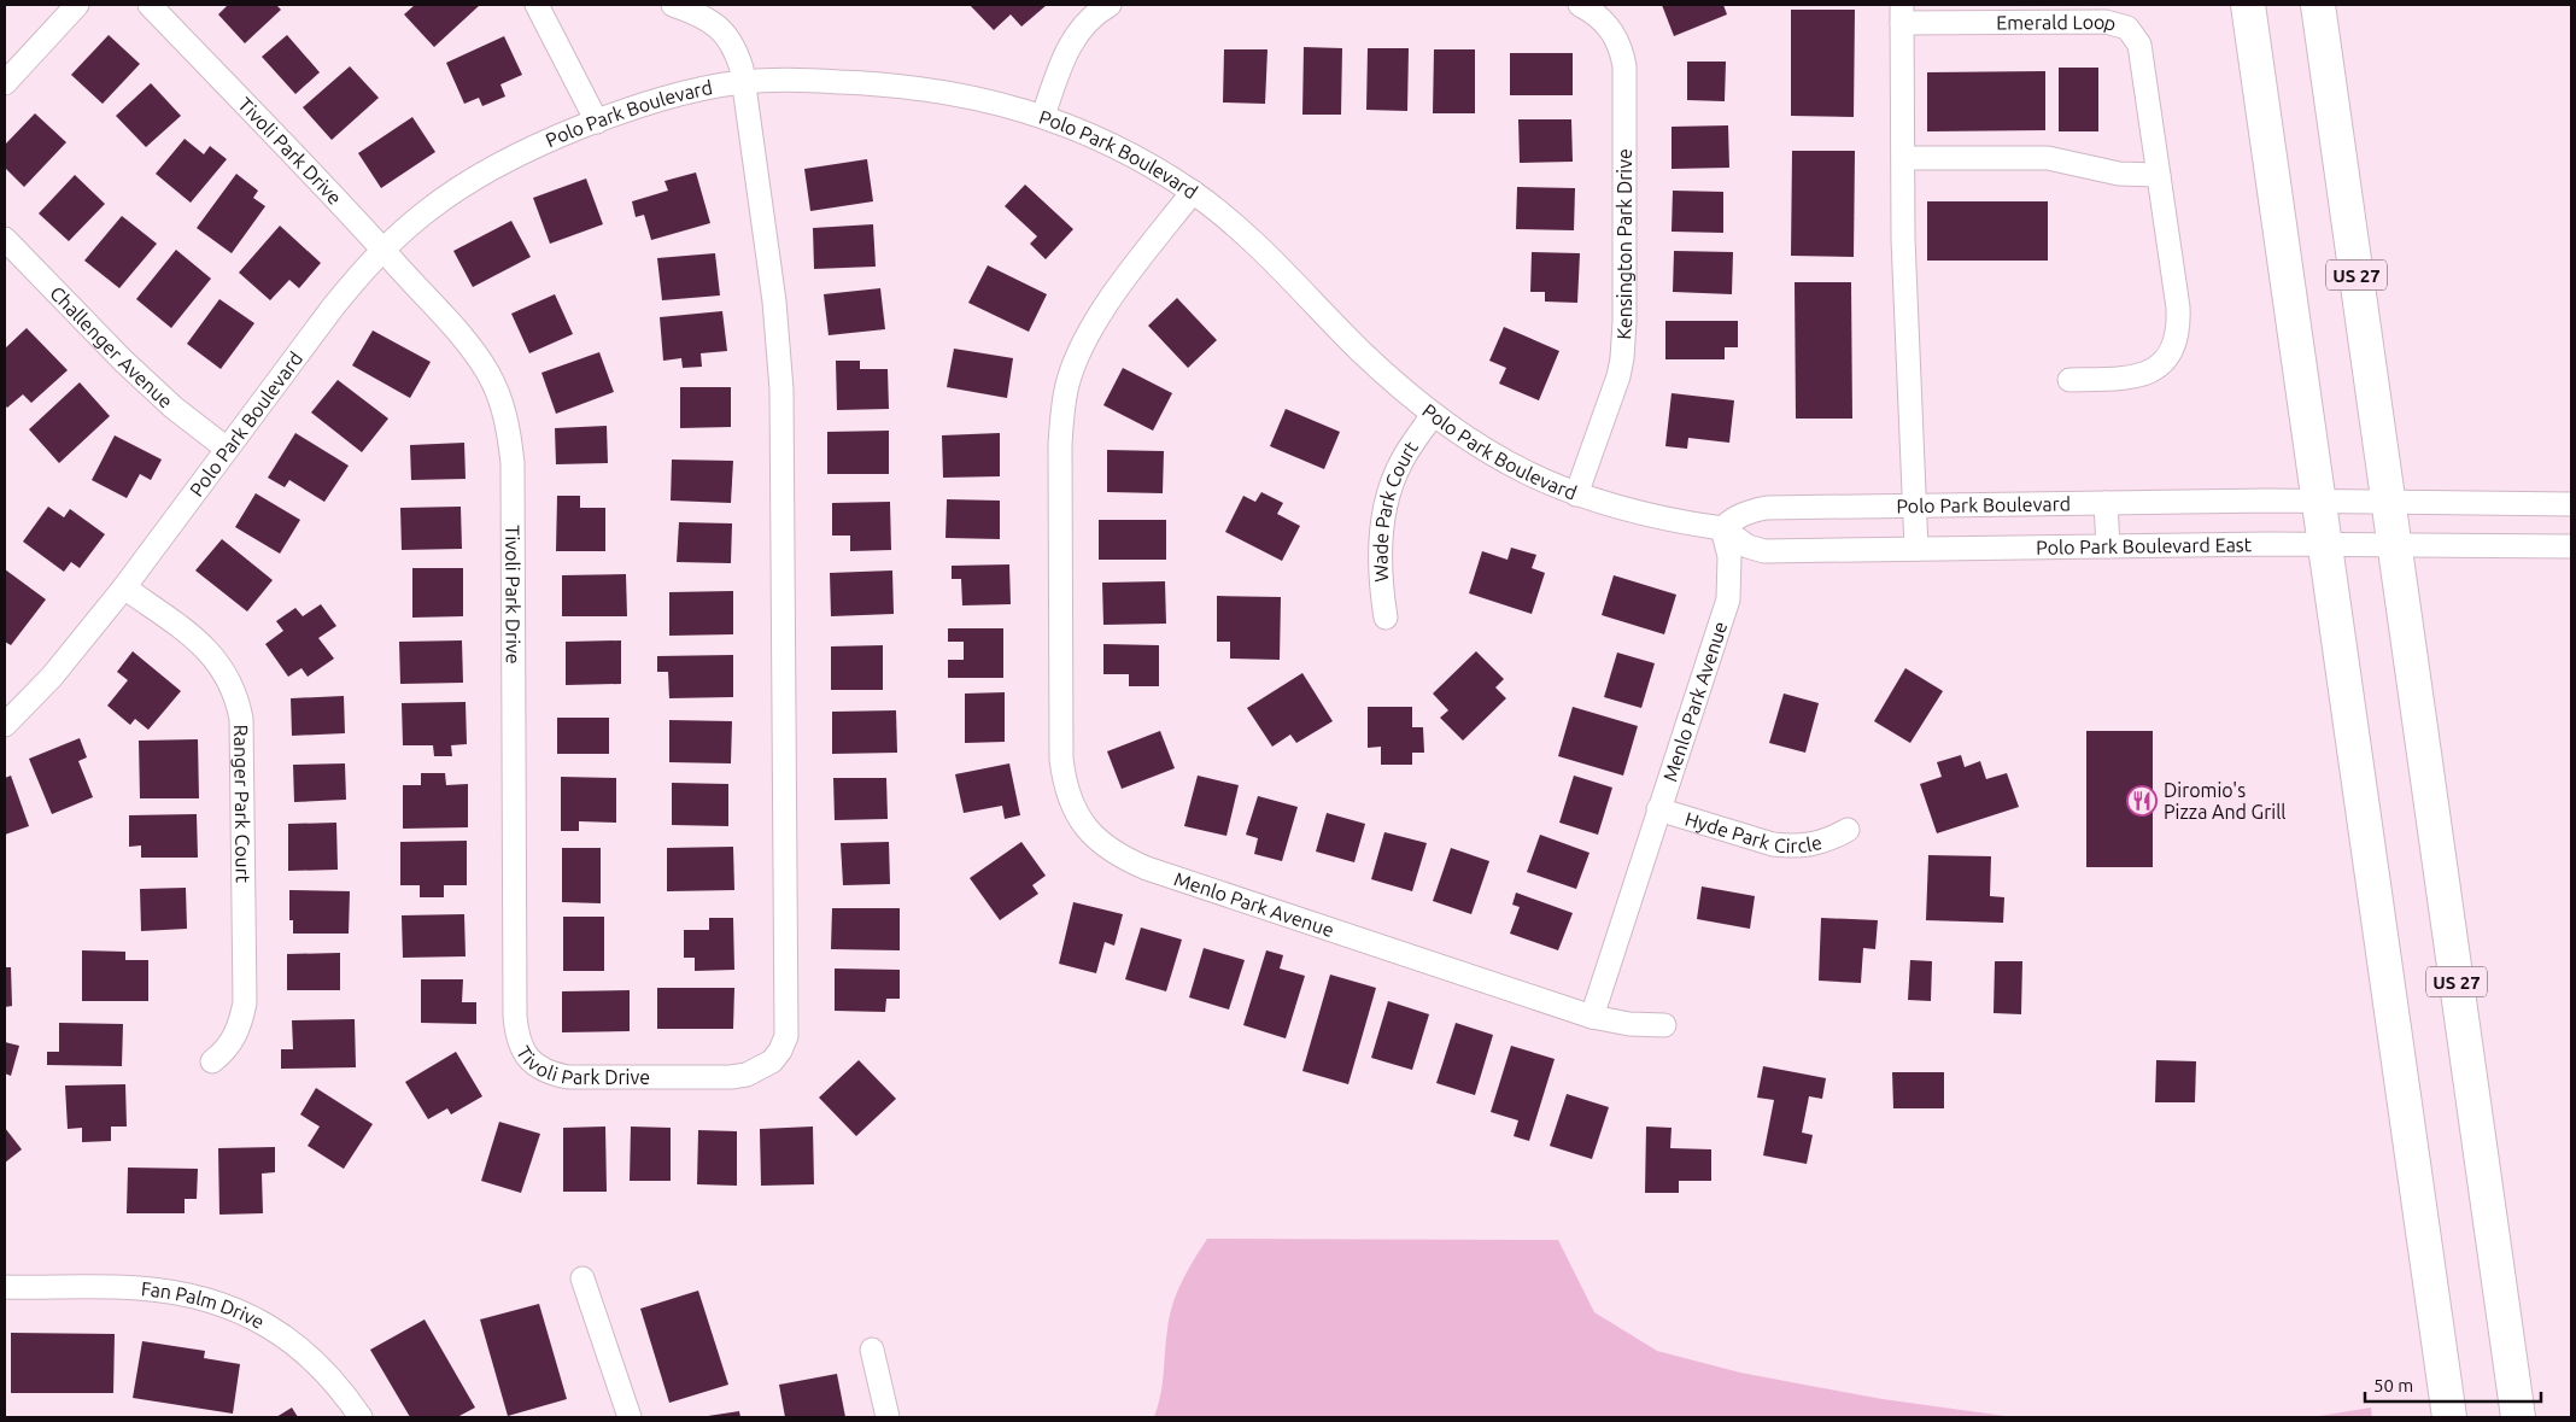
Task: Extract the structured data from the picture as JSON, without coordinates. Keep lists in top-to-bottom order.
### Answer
{
  "streets": {
    "highway": ["US 27"],
    "street": [
      "Emerald Loop",
      "Polo Park Boulevard",
      "Tivoli Park Drive",
      "Kensington Park Drive",
      "Challenger Avenue",
      "Wade Park Court",
      "Polo Park Boulevard East",
      "Menlo Park Avenue",
      "Ranger Park Court",
      "Hyde Park Circle",
      "Fan Palm Drive"
    ]
  },
  "crossings": [
    ["Emerald Loop", "Polo Park Boulevard"],
    ["Emerald Loop", "Polo Park Boulevard East"],
    ["Polo Park Boulevard", "Tivoli Park Drive"],
    ["Polo Park Boulevard", "Kensington Park Drive"],
    ["Polo Park Boulevard", "US 27"],
    ["Polo Park Boulevard", "Challenger Avenue"],
    ["Polo Park Boulevard", "Wade Park Court"],
    ["Polo Park Boulevard", "Polo Park Boulevard East"],
    ["Polo Park Boulevard", "Menlo Park Avenue"],
    ["Polo Park Boulevard", "Ranger Park Court"],
    ["US 27", "Polo Park Boulevard East"],
    ["Polo Park Boulevard East", "Menlo Park Avenue"],
    ["Menlo Park Avenue", "Hyde Park Circle"]
  ],
  "places": {
    "restaurant": ["Diromio's Pizza And Grill"]
  },
  "scale_bar": "50 m"
}
